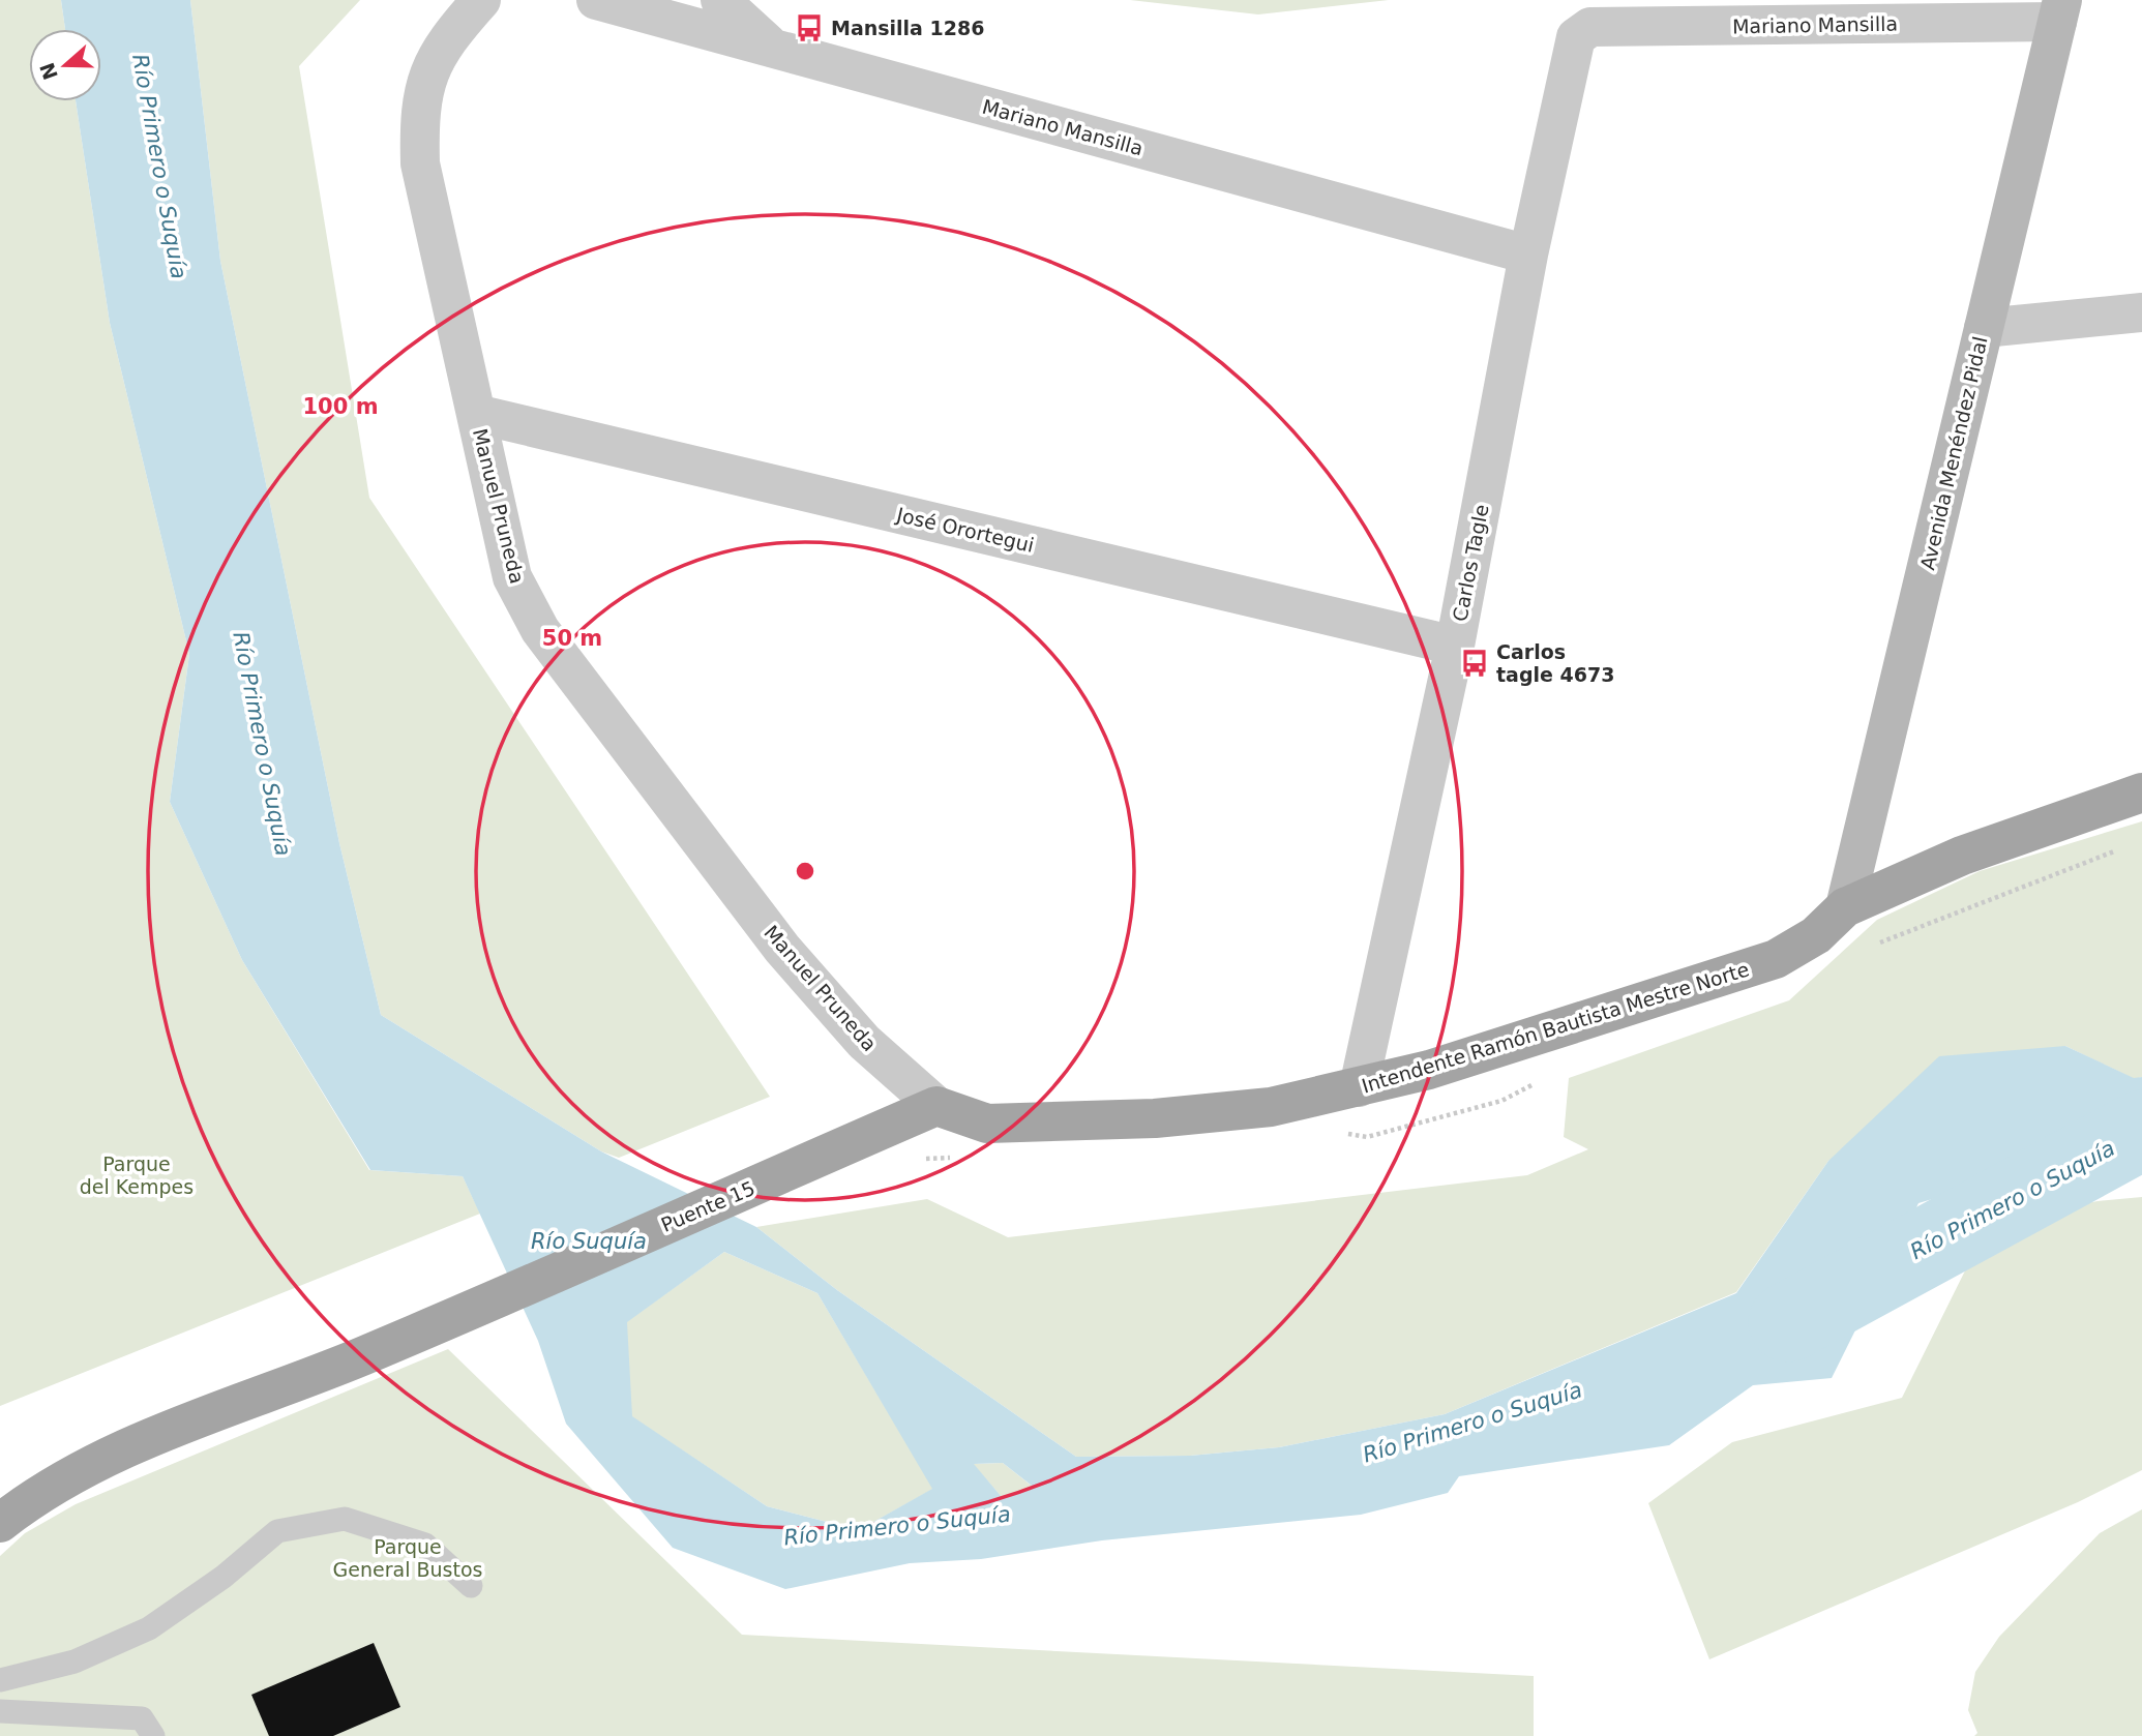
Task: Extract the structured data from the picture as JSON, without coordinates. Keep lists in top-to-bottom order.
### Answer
{
  "streets": {
    "main road": ["Avenida Menéndez Pidal", "Intendente Ramón Bautista Mestre Norte", "Puente 15"],
    "street": [
      "Mariano Mansilla",
      "Manuel Pruneda",
      "José Orortegui",
      "Carlos Tagle"
    ]
  },
  "crossings": [
    ["Mariano Mansilla", "Avenida Menéndez Pidal"],
    ["Mariano Mansilla", "Carlos Tagle"],
    ["Avenida Menéndez Pidal", "Intendente Ramón Bautista Mestre Norte"],
    ["Manuel Pruneda", "José Orortegui"],
    ["Manuel Pruneda", "Intendente Ramón Bautista Mestre Norte"],
    ["Manuel Pruneda", "Puente 15"],
    ["José Orortegui", "Carlos Tagle"],
    ["Carlos Tagle", "Intendente Ramón Bautista Mestre Norte"],
    ["Intendente Ramón Bautista Mestre Norte", "Puente 15"]
  ],
  "water": ["Río Primero o Suquía", "Río Suquía"],
  "parks": ["Parque del Kempes", "Parque General Bustos"],
  "places": {
    "bus stop": ["Mansilla 1286", "Carlos tagle 4673"]
  },
  "north": "left",
  "rings": ["100 m", "50 m"]
}
